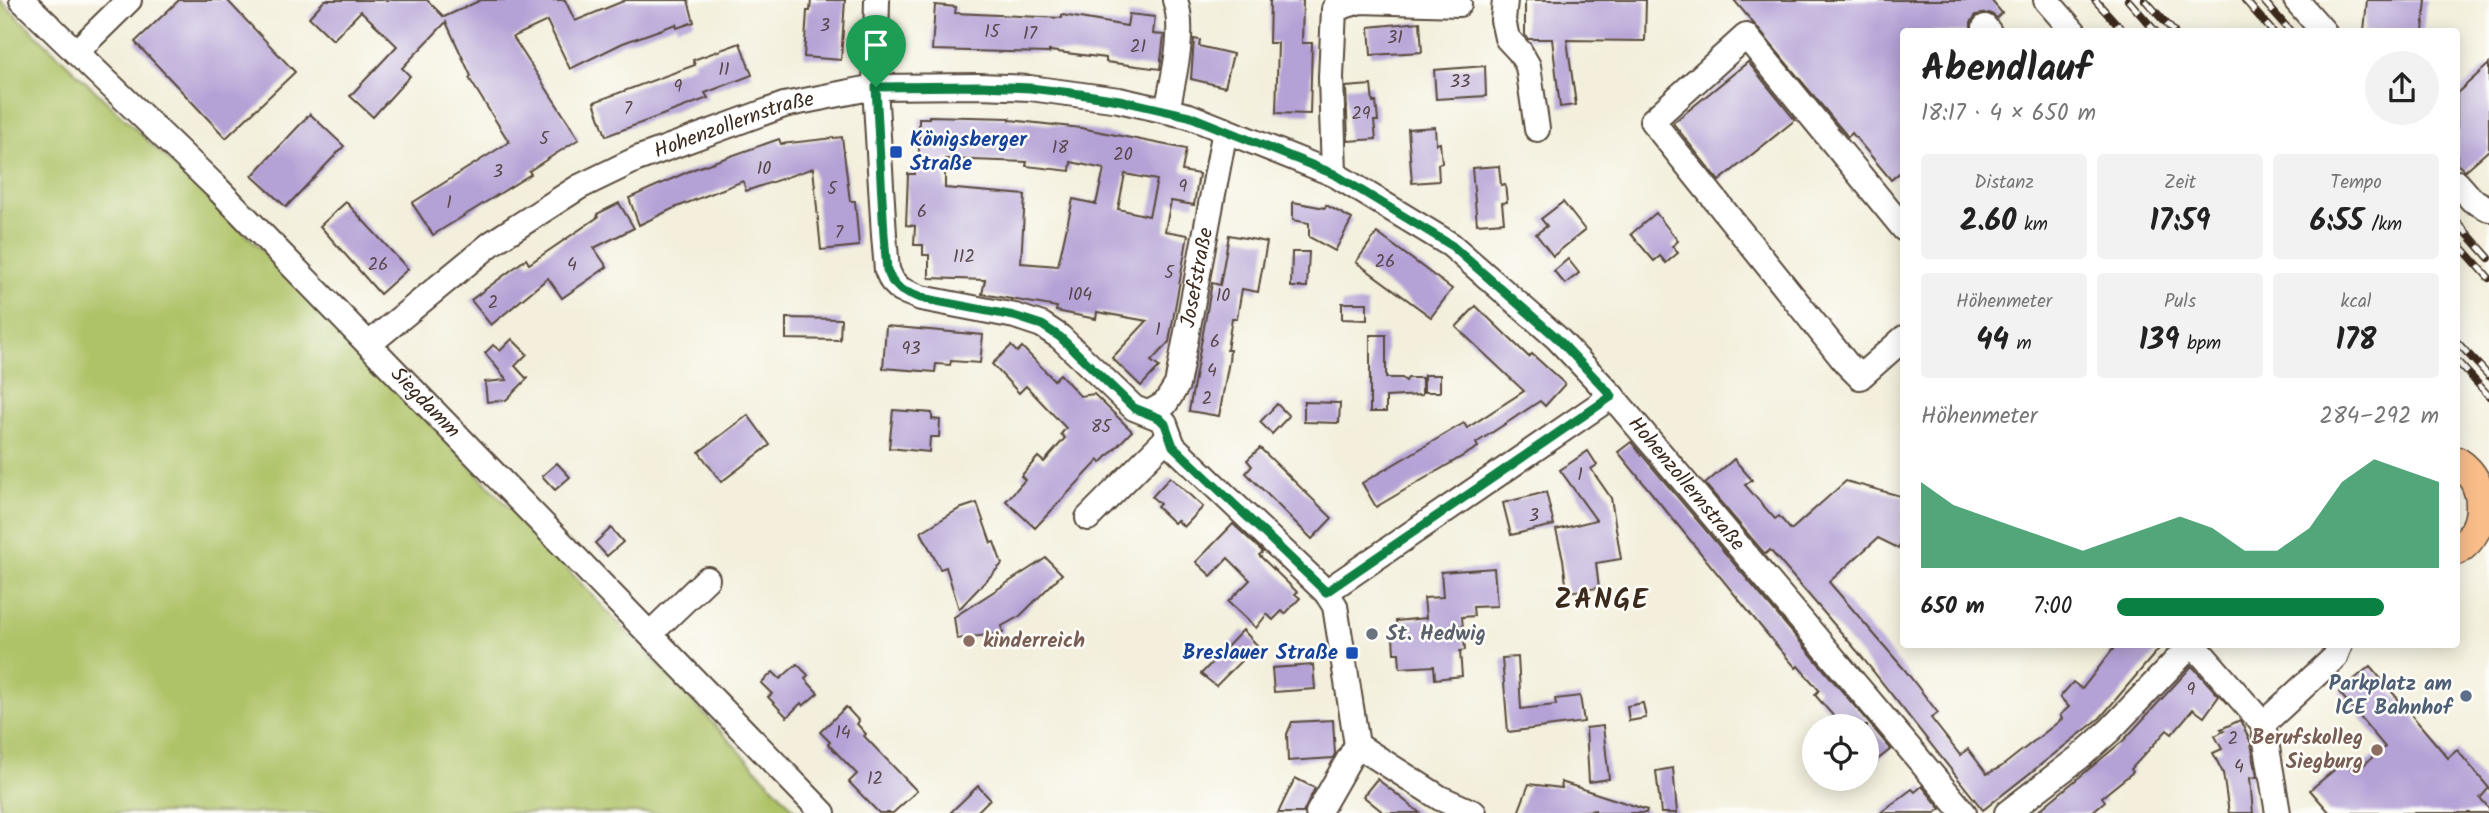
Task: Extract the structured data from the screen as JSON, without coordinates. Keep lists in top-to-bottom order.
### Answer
{
  "streets": {
    "street": ["Hohenzollernstraße", "Josefstraße", "Siegdamm"]
  },
  "crossings": [
    ["Hohenzollernstraße", "Josefstraße"],
    ["Hohenzollernstraße", "Siegdamm"]
  ],
  "districts": ["ZANGE"],
  "places": {
    "transit": ["Königsberger Straße", "Breslauer Straße"],
    "other": [
      "St. Hedwig",
      "kinderreich",
      "Parkplatz am ICE Bahnhof",
      "Berufskolleg Siegburg"
    ]
  },
  "house_numbers": [
    "3",
    "15",
    "17",
    "31",
    "21",
    "11",
    "33",
    "9",
    "7",
    "29",
    "5",
    "18",
    "20",
    "10",
    "3",
    "9",
    "5",
    "1",
    "6",
    "7",
    "112",
    "26",
    "26",
    "4",
    "5",
    "104",
    "10",
    "2",
    "1",
    "6",
    "93",
    "4",
    "2",
    "85",
    "1",
    "3",
    "9",
    "14",
    "2",
    "4",
    "12"
  ],
  "page": {
    "heading": ["Abendlauf", "18:17 · 4 × 650 m"],
    "stats": [
      ["Distanz", "2.60 km"],
      ["Zeit", "17:59"],
      ["Tempo", "6:55 /km"],
      ["Höhenmeter", "44 m"],
      ["Puls", "139 bpm"],
      ["kcal", "178"]
    ],
    "chart": ["Höhenmeter", "284–292 m"],
    "list": [
      {
        "name": "650 m",
        "note": "7:00"
      }
    ]
  }
}
